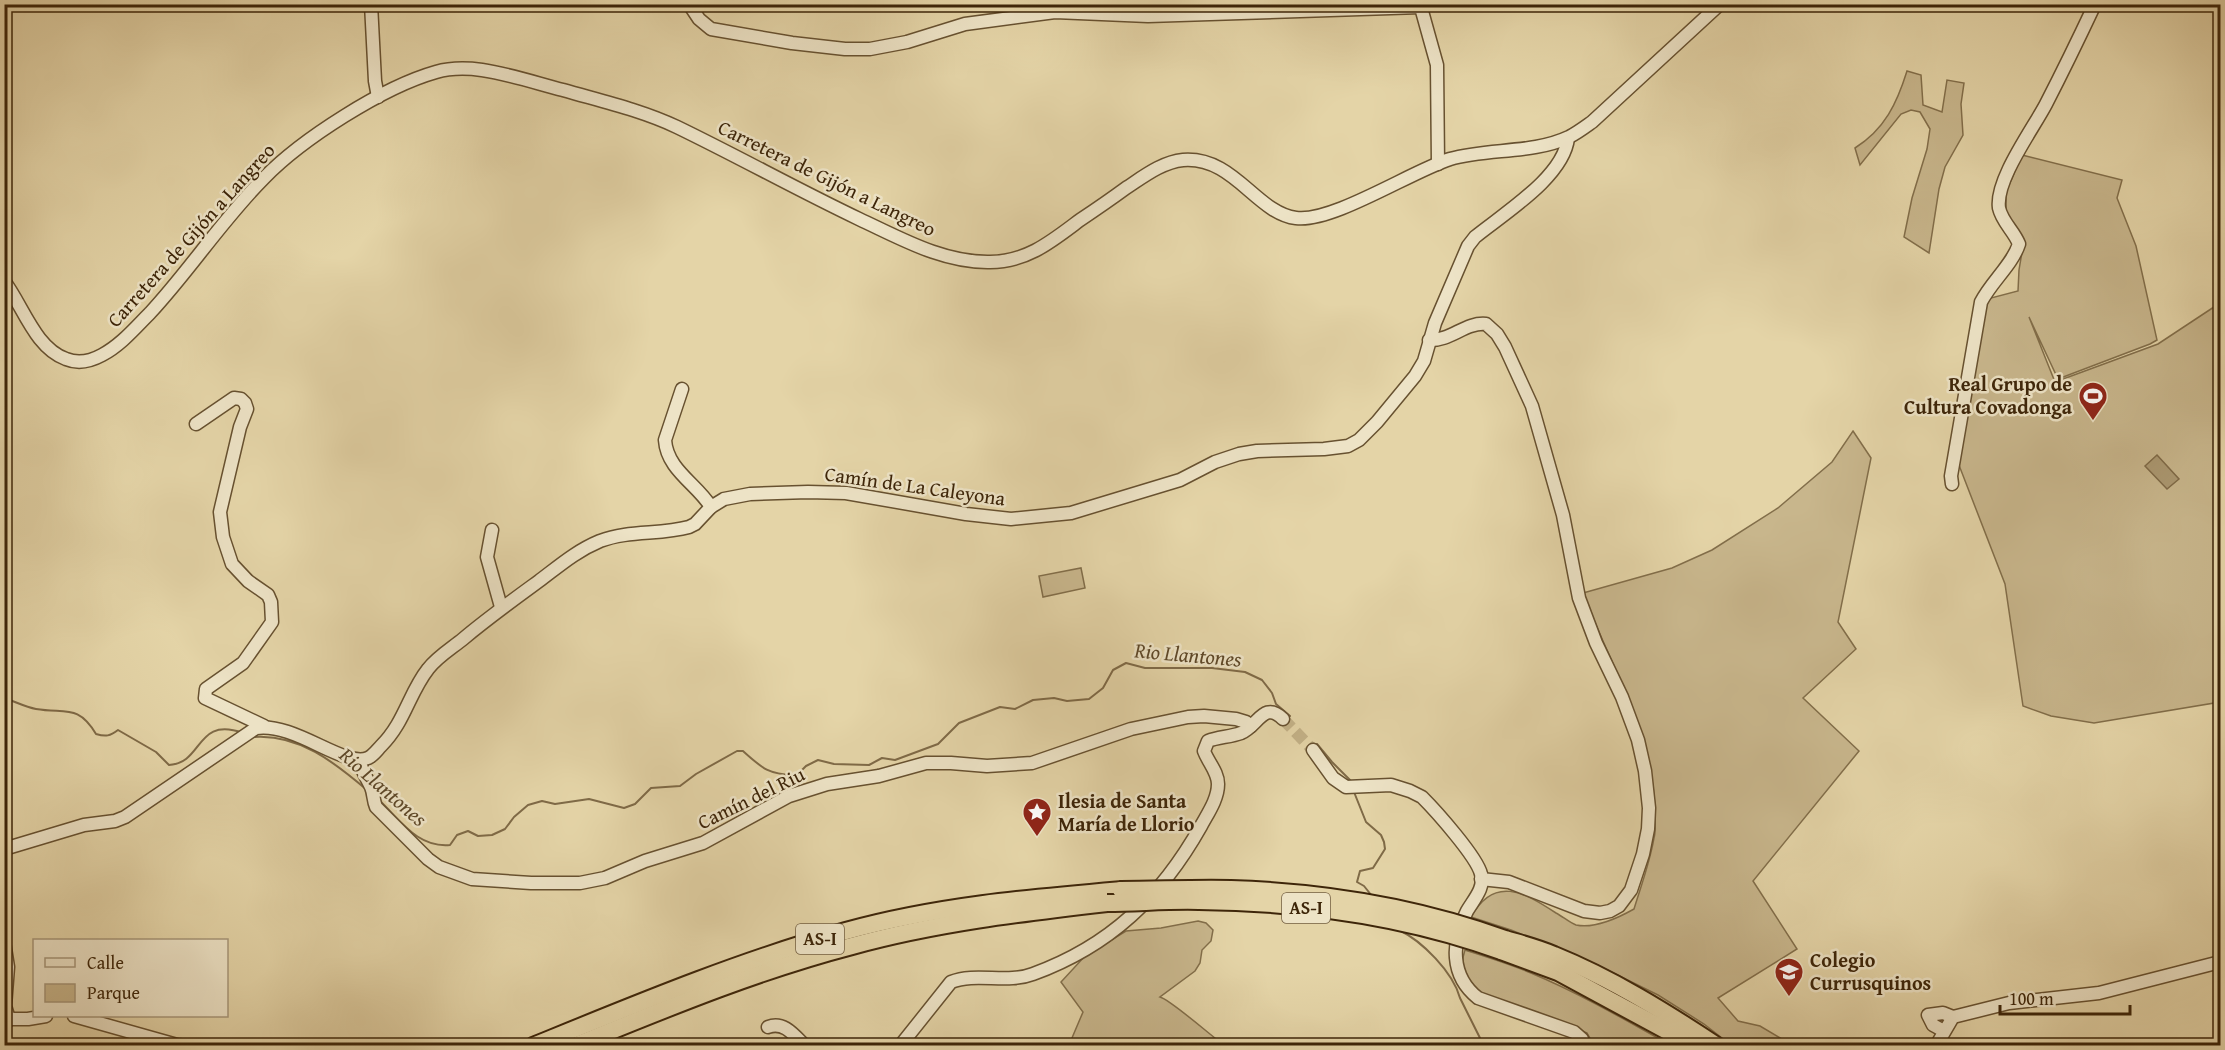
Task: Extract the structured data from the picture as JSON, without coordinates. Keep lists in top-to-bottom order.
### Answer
{
  "streets": {
    "highway": ["AS-I"],
    "street": ["Carretera de Gijón a Langreo", "Camín de La Caleyona", "Camín del Riu"]
  },
  "crossings": [
    ["Carretera de Gijón a Langreo", "Camín de La Caleyona"],
    ["Camín de La Caleyona", "Camín del Riu"]
  ],
  "water": ["Rio Llantones"],
  "places": {
    "sports": ["Real Grupo de Cultura Covadonga"],
    "place": ["Ilesia de Santa María de Llorio"],
    "school or university": ["Colegio Currusquinos"]
  },
  "legend": ["Calle", "Parque"],
  "scale_bar": "100 m"
}
